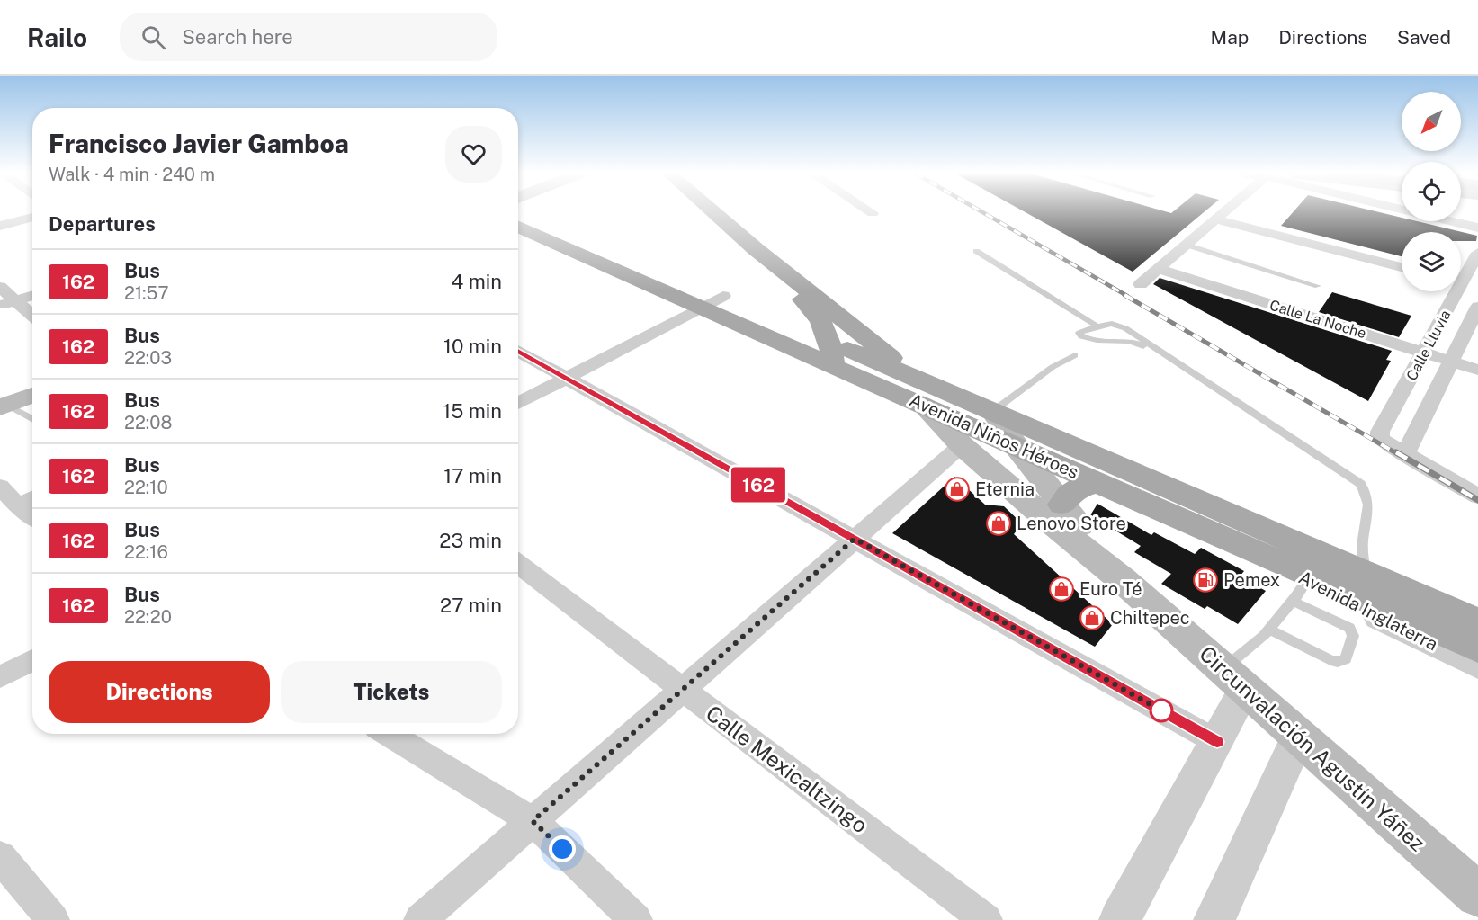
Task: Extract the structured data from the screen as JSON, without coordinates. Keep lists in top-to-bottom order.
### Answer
{
  "streets": {
    "main road": ["Avenida Niños Héroes", "Circunvalación Agustín Yáñez"],
    "street": [
      "Calle La Noche",
      "Calle Lluvia",
      "Avenida Inglaterra",
      "Calle Mexicaltzingo"
    ]
  },
  "crossings": [
    ["Calle La Noche", "Calle Lluvia"],
    ["Avenida Niños Héroes", "Avenida Inglaterra"],
    ["Avenida Niños Héroes", "Circunvalación Agustín Yáñez"]
  ],
  "places": {
    "shop": [
      "Eternia",
      "Lenovo Store",
      "Euro Té",
      "Chiltepec"
    ],
    "fuel station": ["Pemex"]
  },
  "lines": ["bus line 162"],
  "north": "bottom left",
  "page": {
    "header": "Railo",
    "search": "Search here",
    "nav": ["Map", "Directions", "Saved"],
    "on_map": "162",
    "heading": [
      ["Francisco Javier Gamboa", "Walk · 4 min · 240 m"],
      "Departures"
    ],
    "list": [
      {
        "mark": "162",
        "name": "Bus",
        "note": "21:57",
        "value": "4 min"
      },
      {
        "mark": "162",
        "name": "Bus",
        "note": "22:03",
        "value": "10 min"
      },
      {
        "mark": "162",
        "name": "Bus",
        "note": "22:08",
        "value": "15 min"
      },
      {
        "mark": "162",
        "name": "Bus",
        "note": "22:10",
        "value": "17 min"
      },
      {
        "mark": "162",
        "name": "Bus",
        "note": "22:16",
        "value": "23 min"
      },
      {
        "mark": "162",
        "name": "Bus",
        "note": "22:20",
        "value": "27 min"
      }
    ],
    "buttons": ["Directions", "Tickets"]
  }
}
